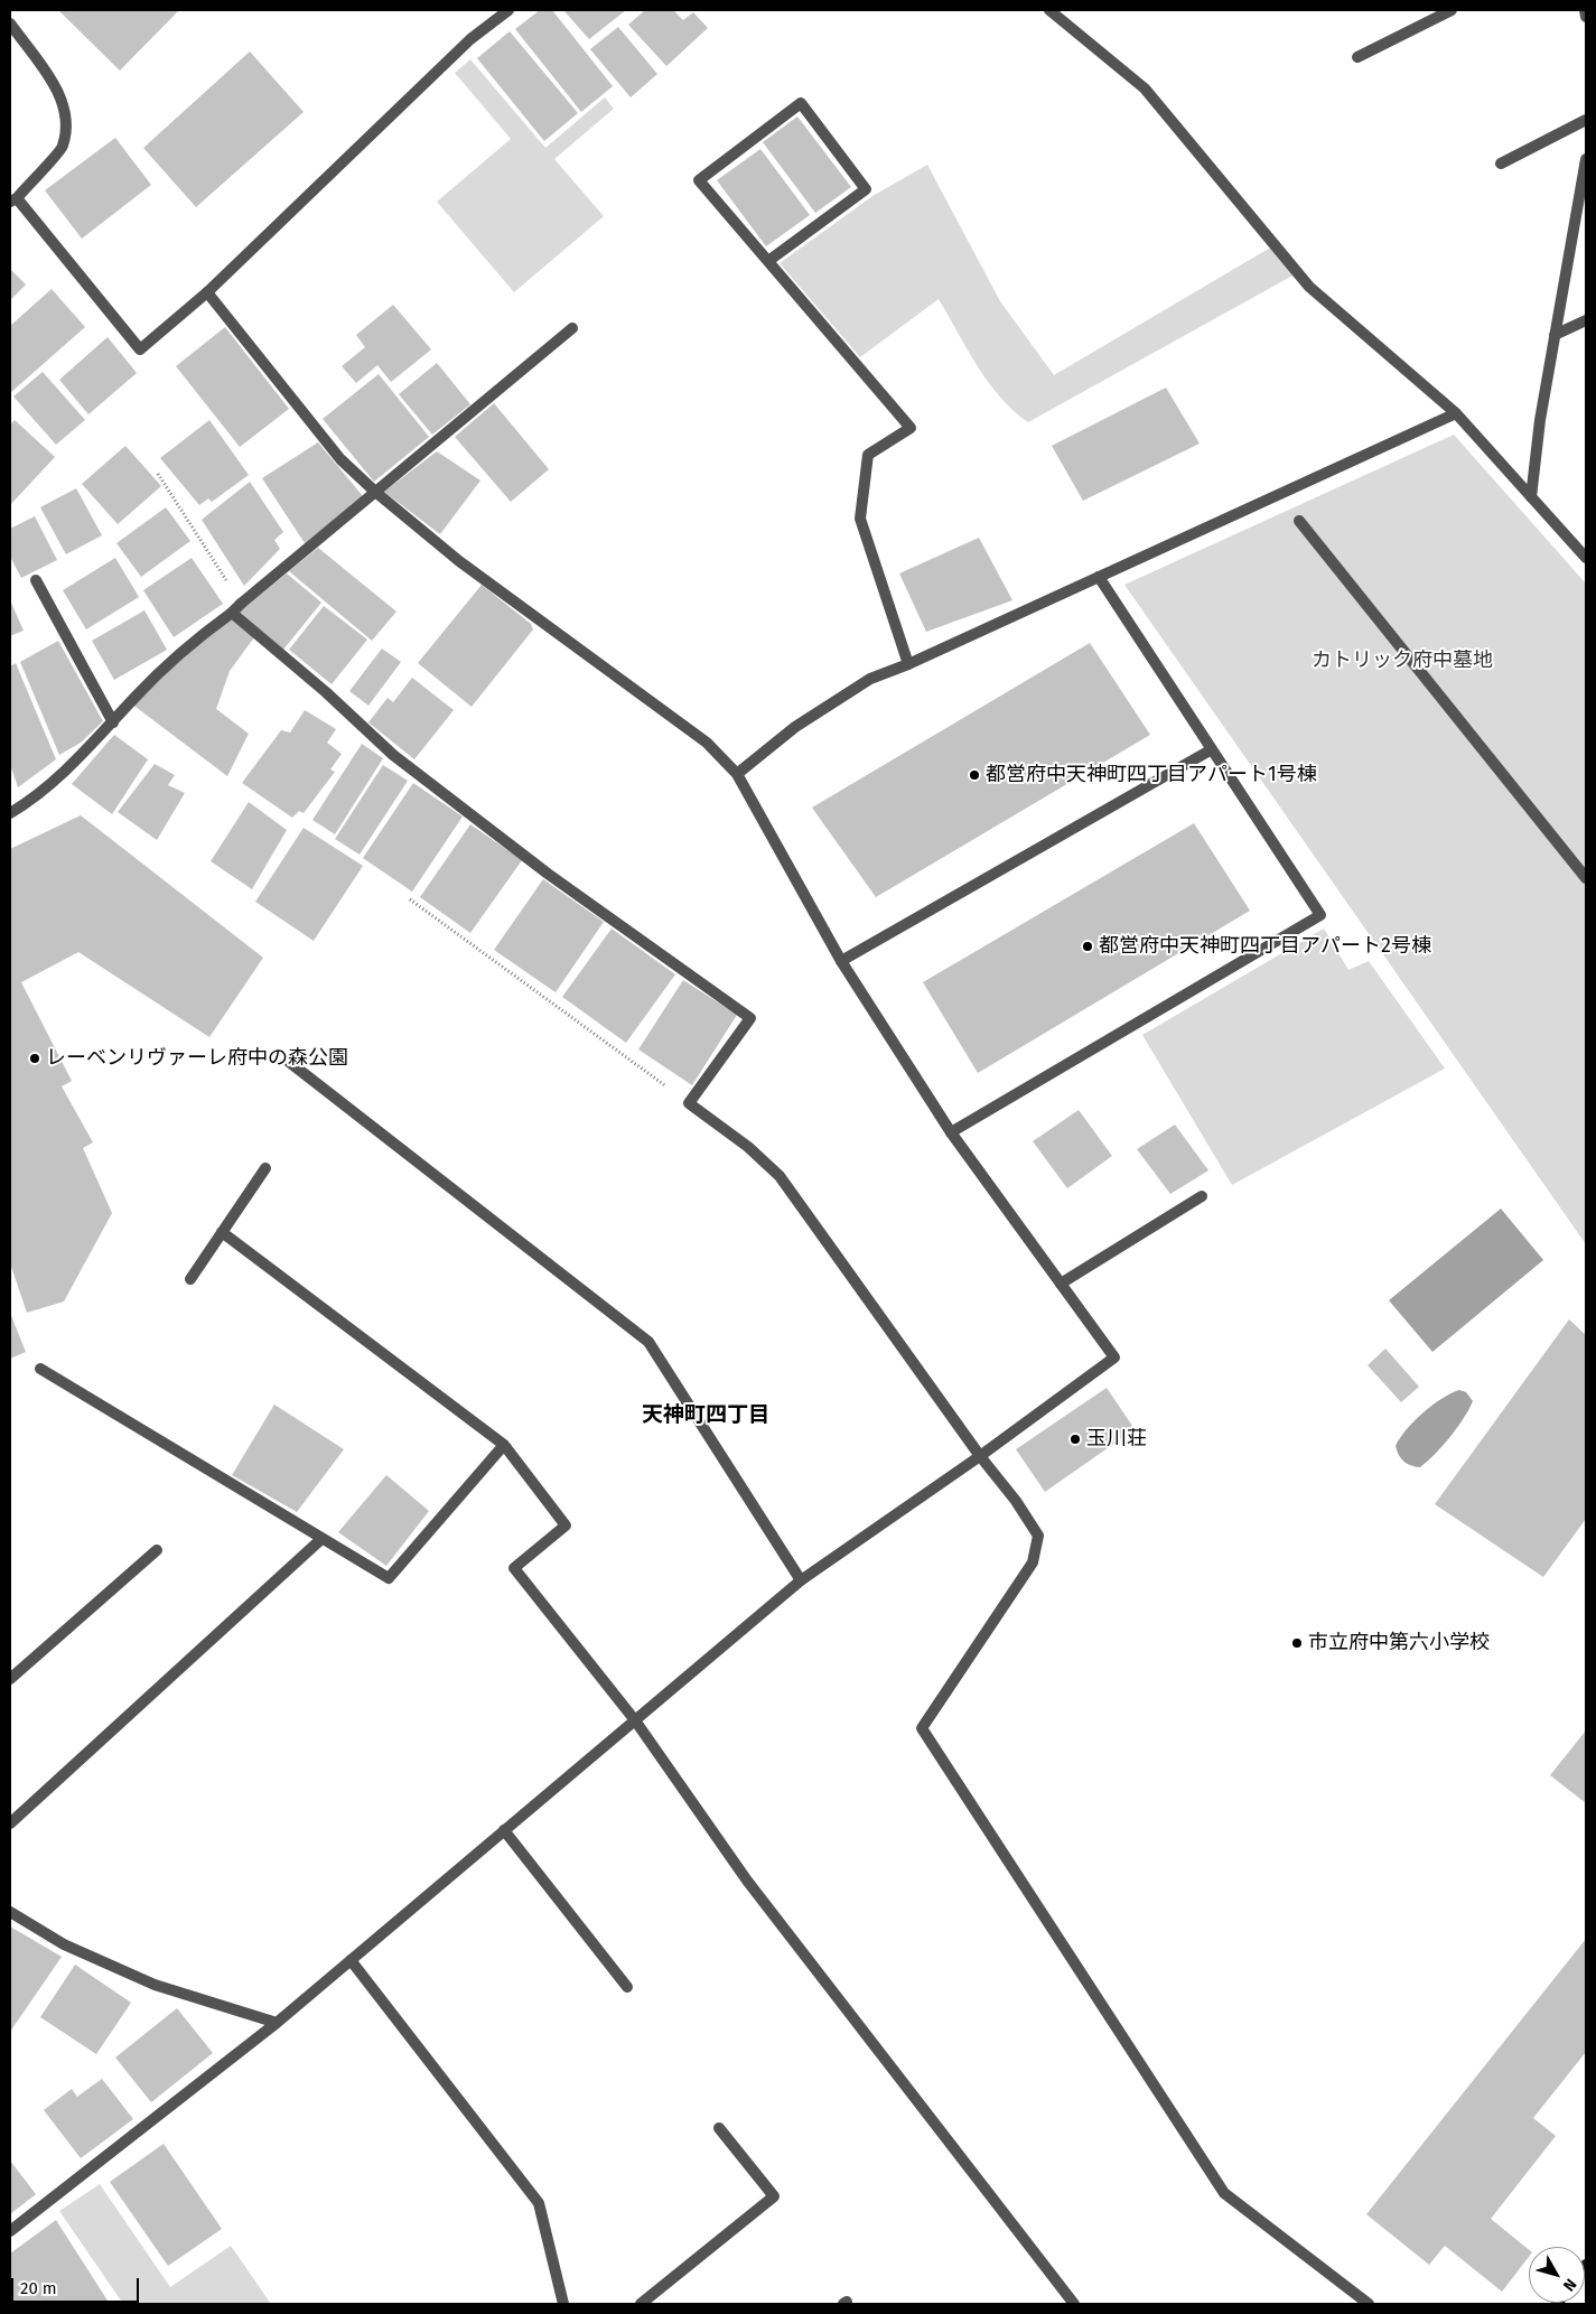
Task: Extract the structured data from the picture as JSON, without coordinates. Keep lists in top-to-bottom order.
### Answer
{
  "districts": ["天神町四丁目"],
  "parks": ["カトリック府中墓地"],
  "places": [
    "都営府中天神町四丁目アパート1号棟",
    "都営府中天神町四丁目アパート2号棟",
    "レーベンリヴァーレ府中の森公園",
    "玉川荘",
    "市立府中第六小学校"
  ],
  "scale_bar": "20 m",
  "north": "bottom right"
}
